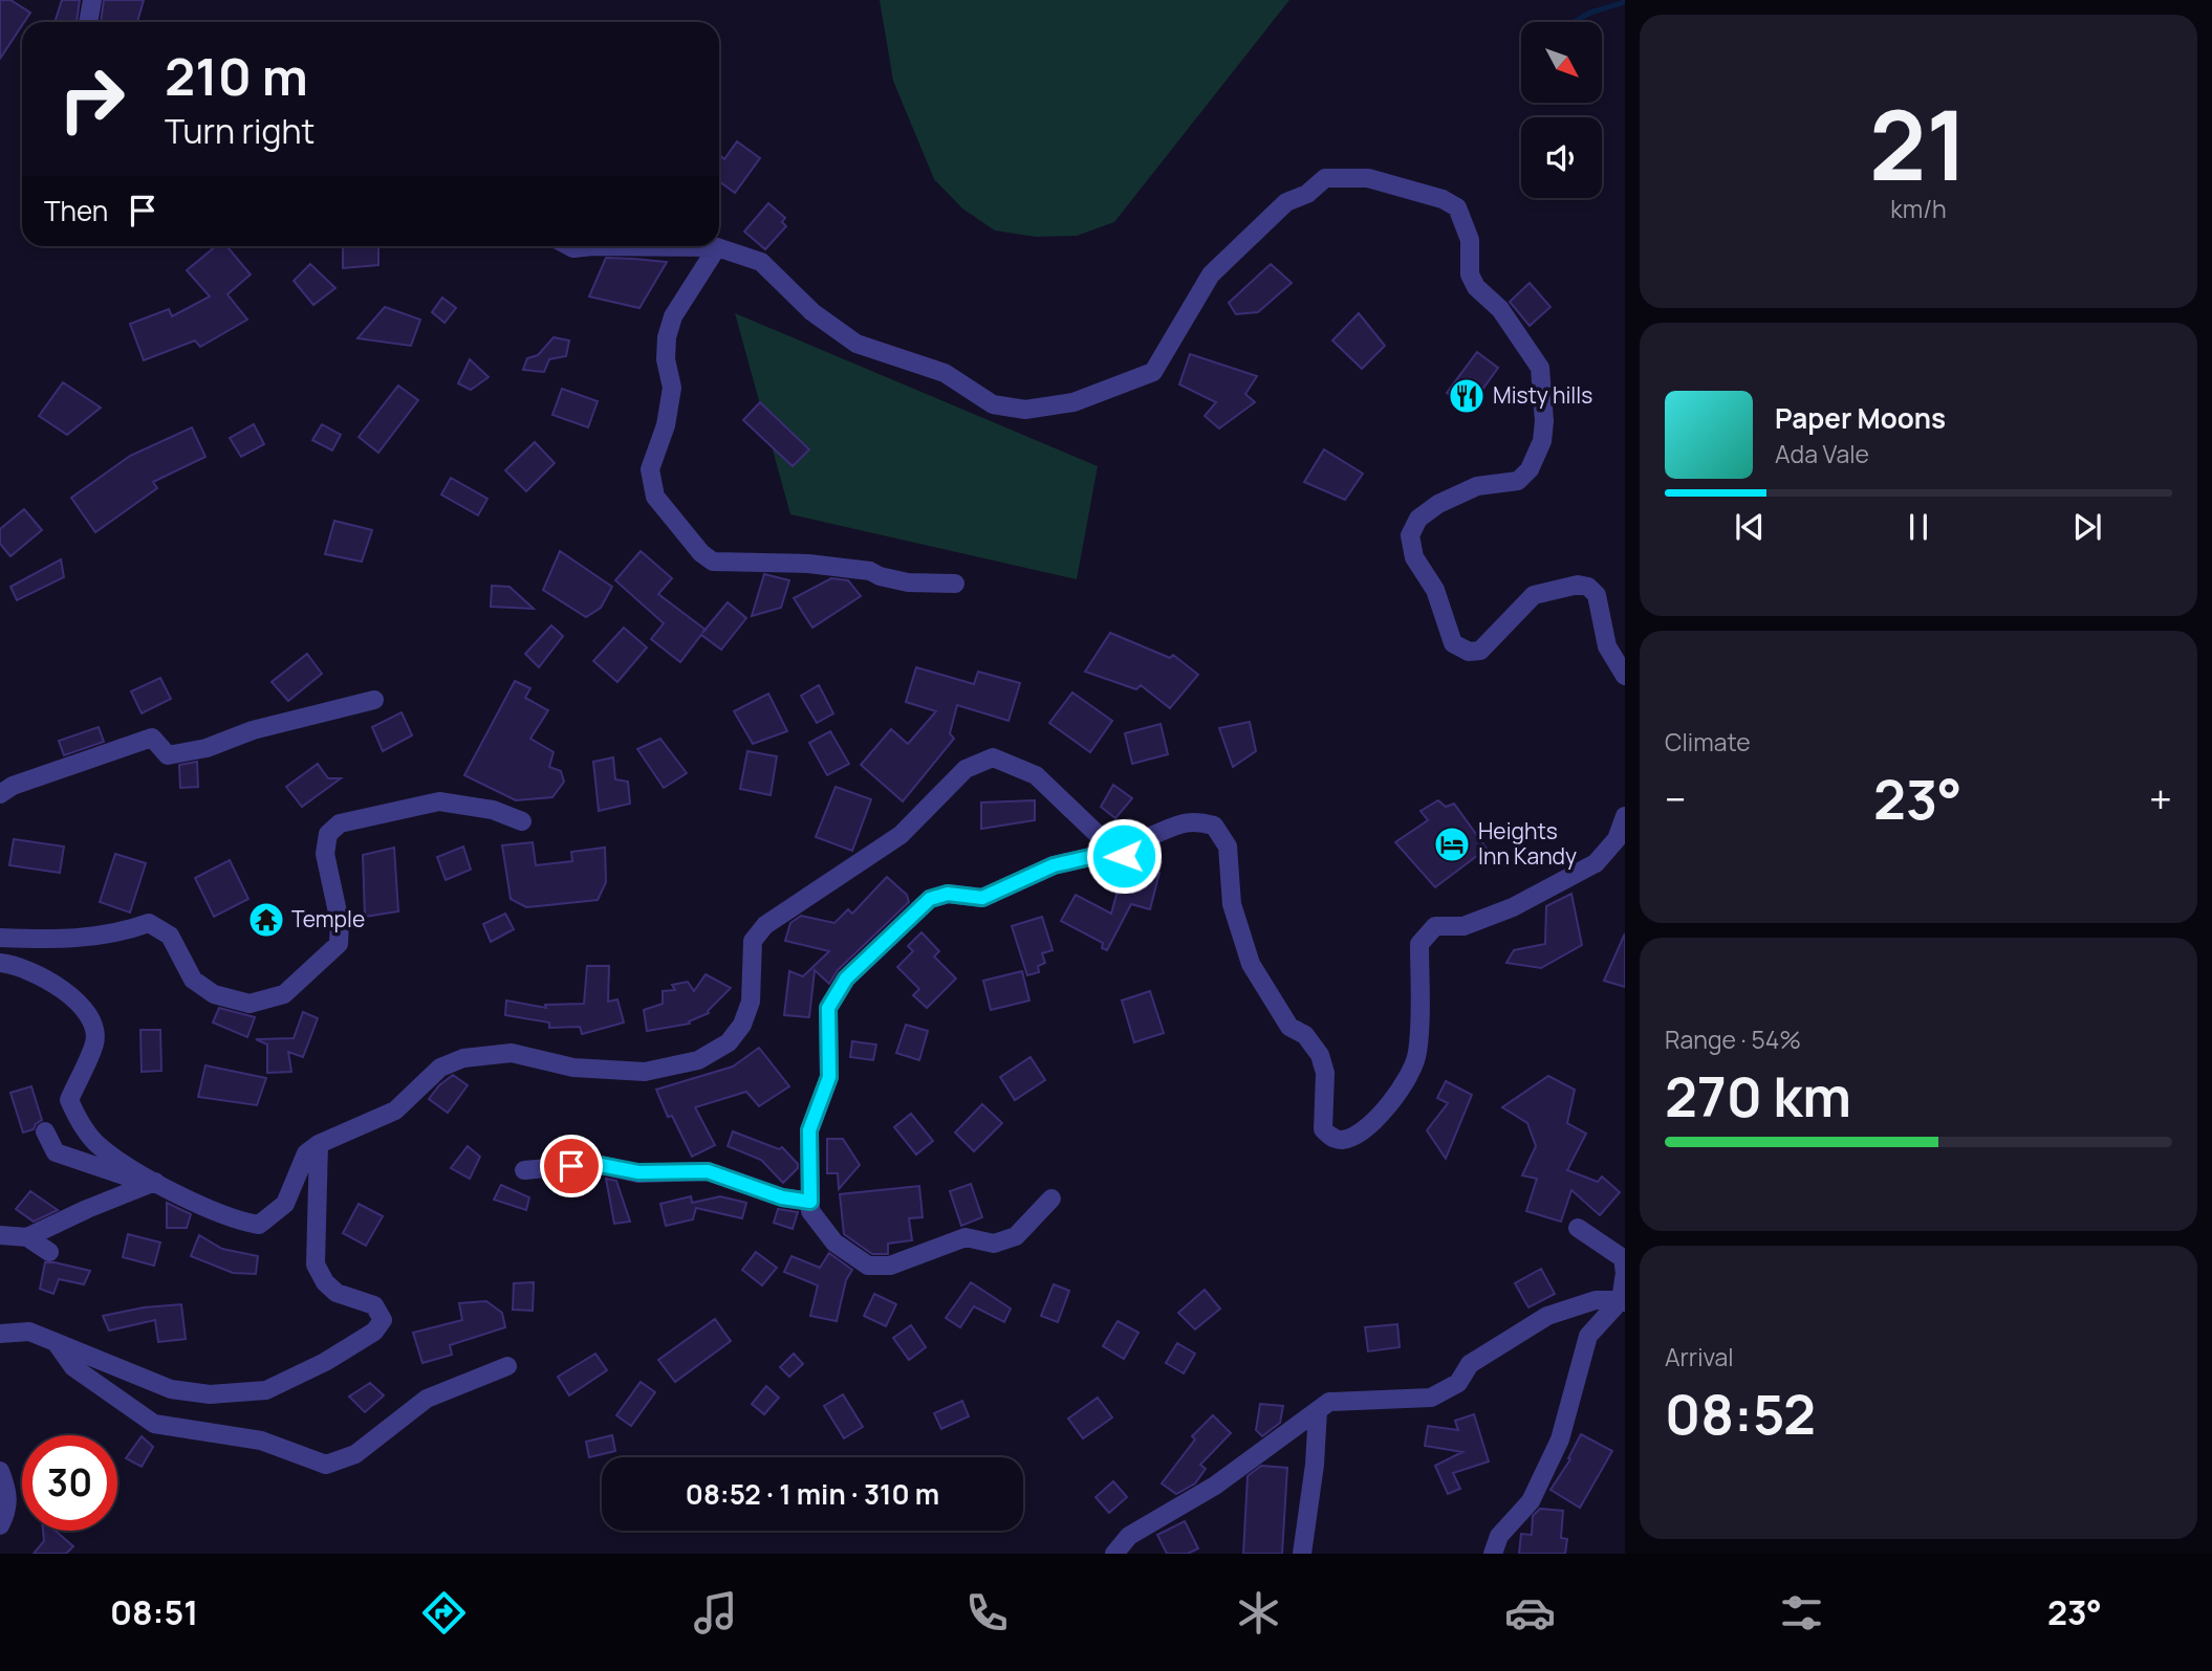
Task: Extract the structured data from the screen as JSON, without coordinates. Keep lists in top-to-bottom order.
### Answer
{
  "places": {
    "restaurant": ["Misty hills"],
    "hotel": ["Heights Inn Kandy"],
    "temple": ["Temple"]
  },
  "north": "bottom right",
  "page": {
    "tile": [
      ["21", "km/h"],
      "Climate",
      ["Range · 54%", "270 km"],
      ["Arrival", "08:52"]
    ],
    "turn": ["210 m", "Turn right"],
    "then": "Then",
    "song": ["Paper Moons", "Ada Vale"],
    "heat": ["−", "23°", "+"],
    "limit": "30",
    "trip": "08:52 · 1 min · 310 m",
    "tabs": ["08:51", "23°"]
  }
}
